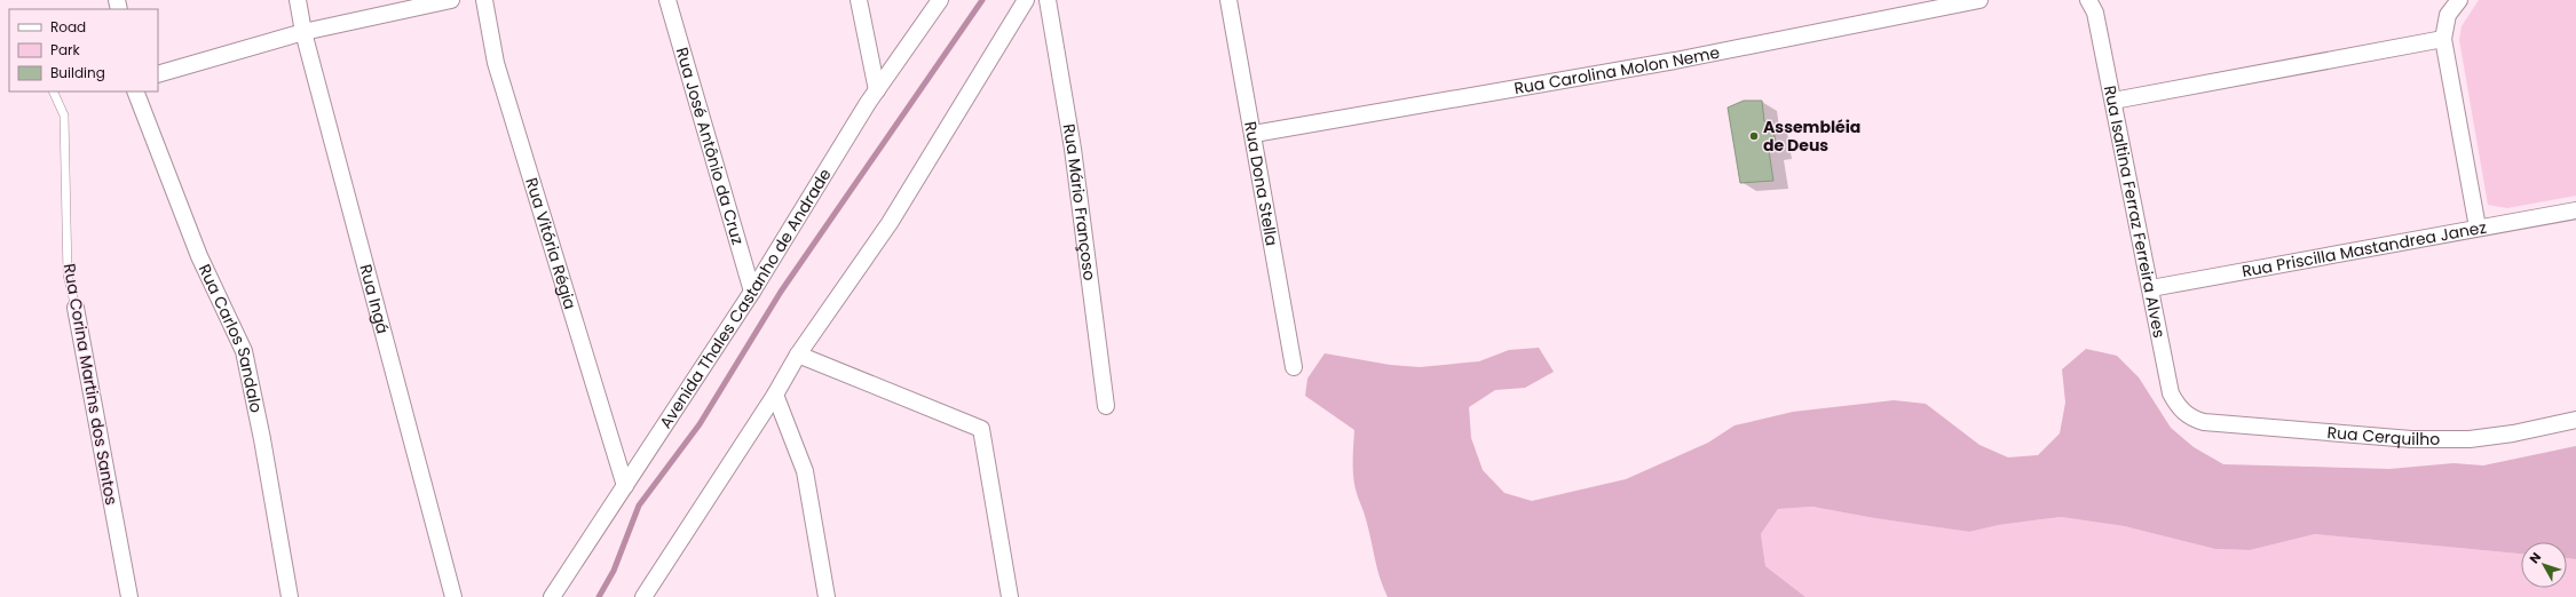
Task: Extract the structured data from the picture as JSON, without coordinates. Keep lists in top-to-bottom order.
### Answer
{
  "streets": {
    "street": [
      "Rua Carolina Molon Neme",
      "Rua José Antônio da Cruz",
      "Rua Dona Stella",
      "Rua Mário Françoso",
      "Rua Isaltina Ferraz Ferreira Alves",
      "Rua Vitória Régia",
      "Rua Priscilla Mastandrea Janez",
      "Rua Ingá",
      "Avenida Thales Castanho de Andrade",
      "Rua Carlos Sandalo",
      "Rua Corina Martins dos Santos",
      "Rua Cerquilho"
    ]
  },
  "crossings": [
    ["Rua Carolina Molon Neme", "Rua Dona Stella"],
    ["Rua José Antônio da Cruz", "Avenida Thales Castanho de Andrade"],
    ["Rua Isaltina Ferraz Ferreira Alves", "Rua Priscilla Mastandrea Janez"],
    ["Rua Isaltina Ferraz Ferreira Alves", "Rua Cerquilho"],
    ["Rua Vitória Régia", "Avenida Thales Castanho de Andrade"]
  ],
  "places": ["Assembléia de Deus"],
  "legend": ["Road", "Park", "Building"],
  "north": "top left"
}
